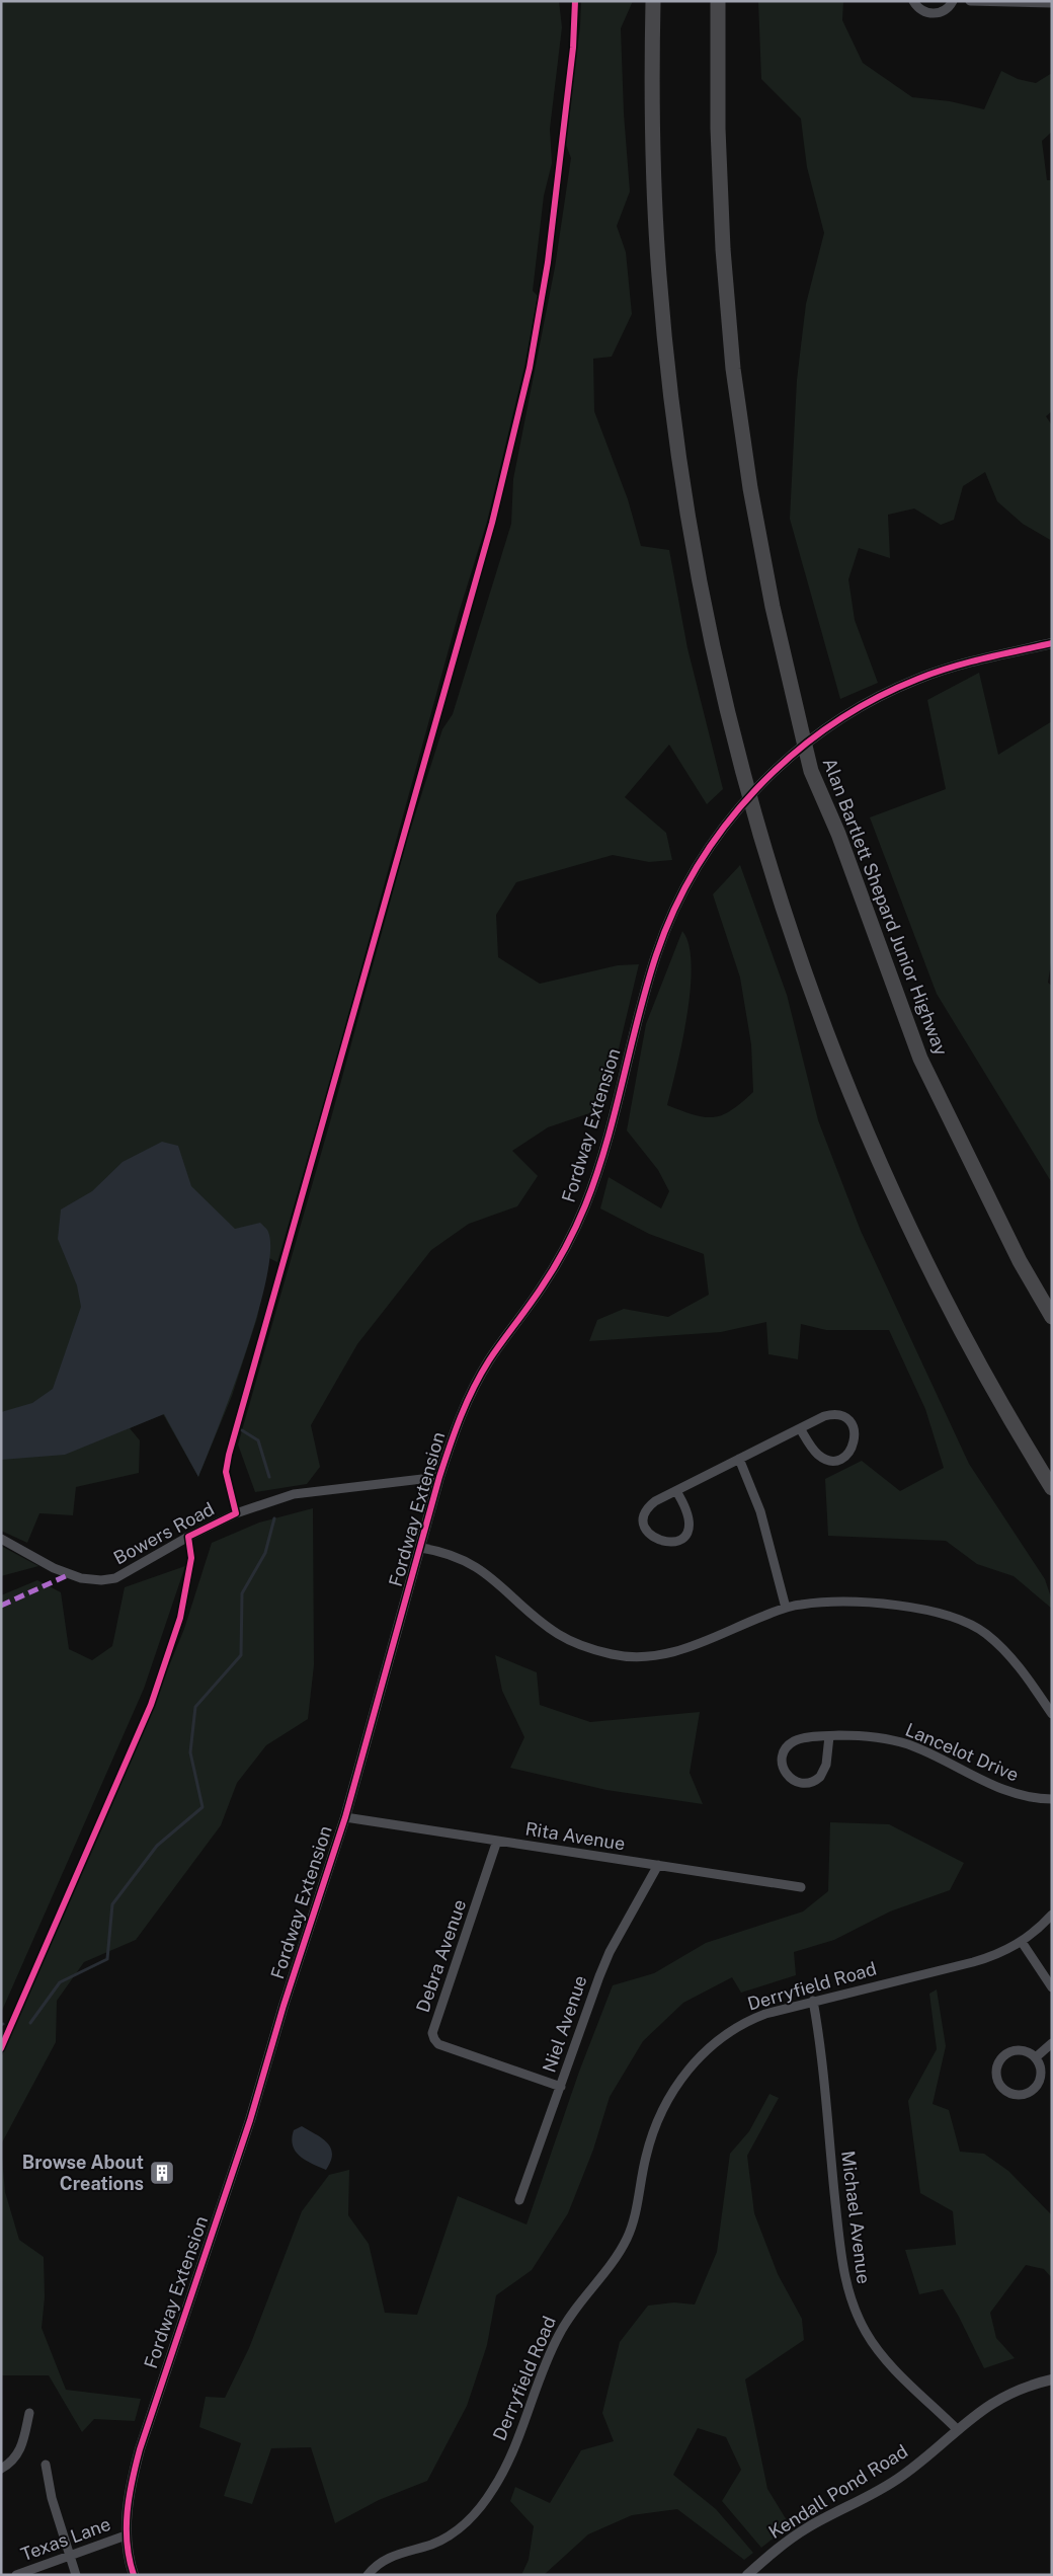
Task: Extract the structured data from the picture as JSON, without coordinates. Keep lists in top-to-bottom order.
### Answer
{
  "streets": {
    "highway": ["Alan Bartlett Shepard Junior Highway"],
    "street": [
      "Fordway Extension",
      "Bowers Road",
      "Lancelot Drive",
      "Rita Avenue",
      "Debra Avenue",
      "Derryfield Road",
      "Niel Avenue",
      "Michael Avenue",
      "Kendall Pond Road",
      "Texas Lane"
    ]
  },
  "crossings": [
    ["Fordway Extension", "Bowers Road"],
    ["Fordway Extension", "Rita Avenue"],
    ["Fordway Extension", "Texas Lane"],
    ["Rita Avenue", "Debra Avenue"],
    ["Rita Avenue", "Niel Avenue"],
    ["Debra Avenue", "Niel Avenue"],
    ["Derryfield Road", "Michael Avenue"],
    ["Michael Avenue", "Kendall Pond Road"]
  ],
  "places": {
    "building": ["Browse About Creations"]
  }
}
